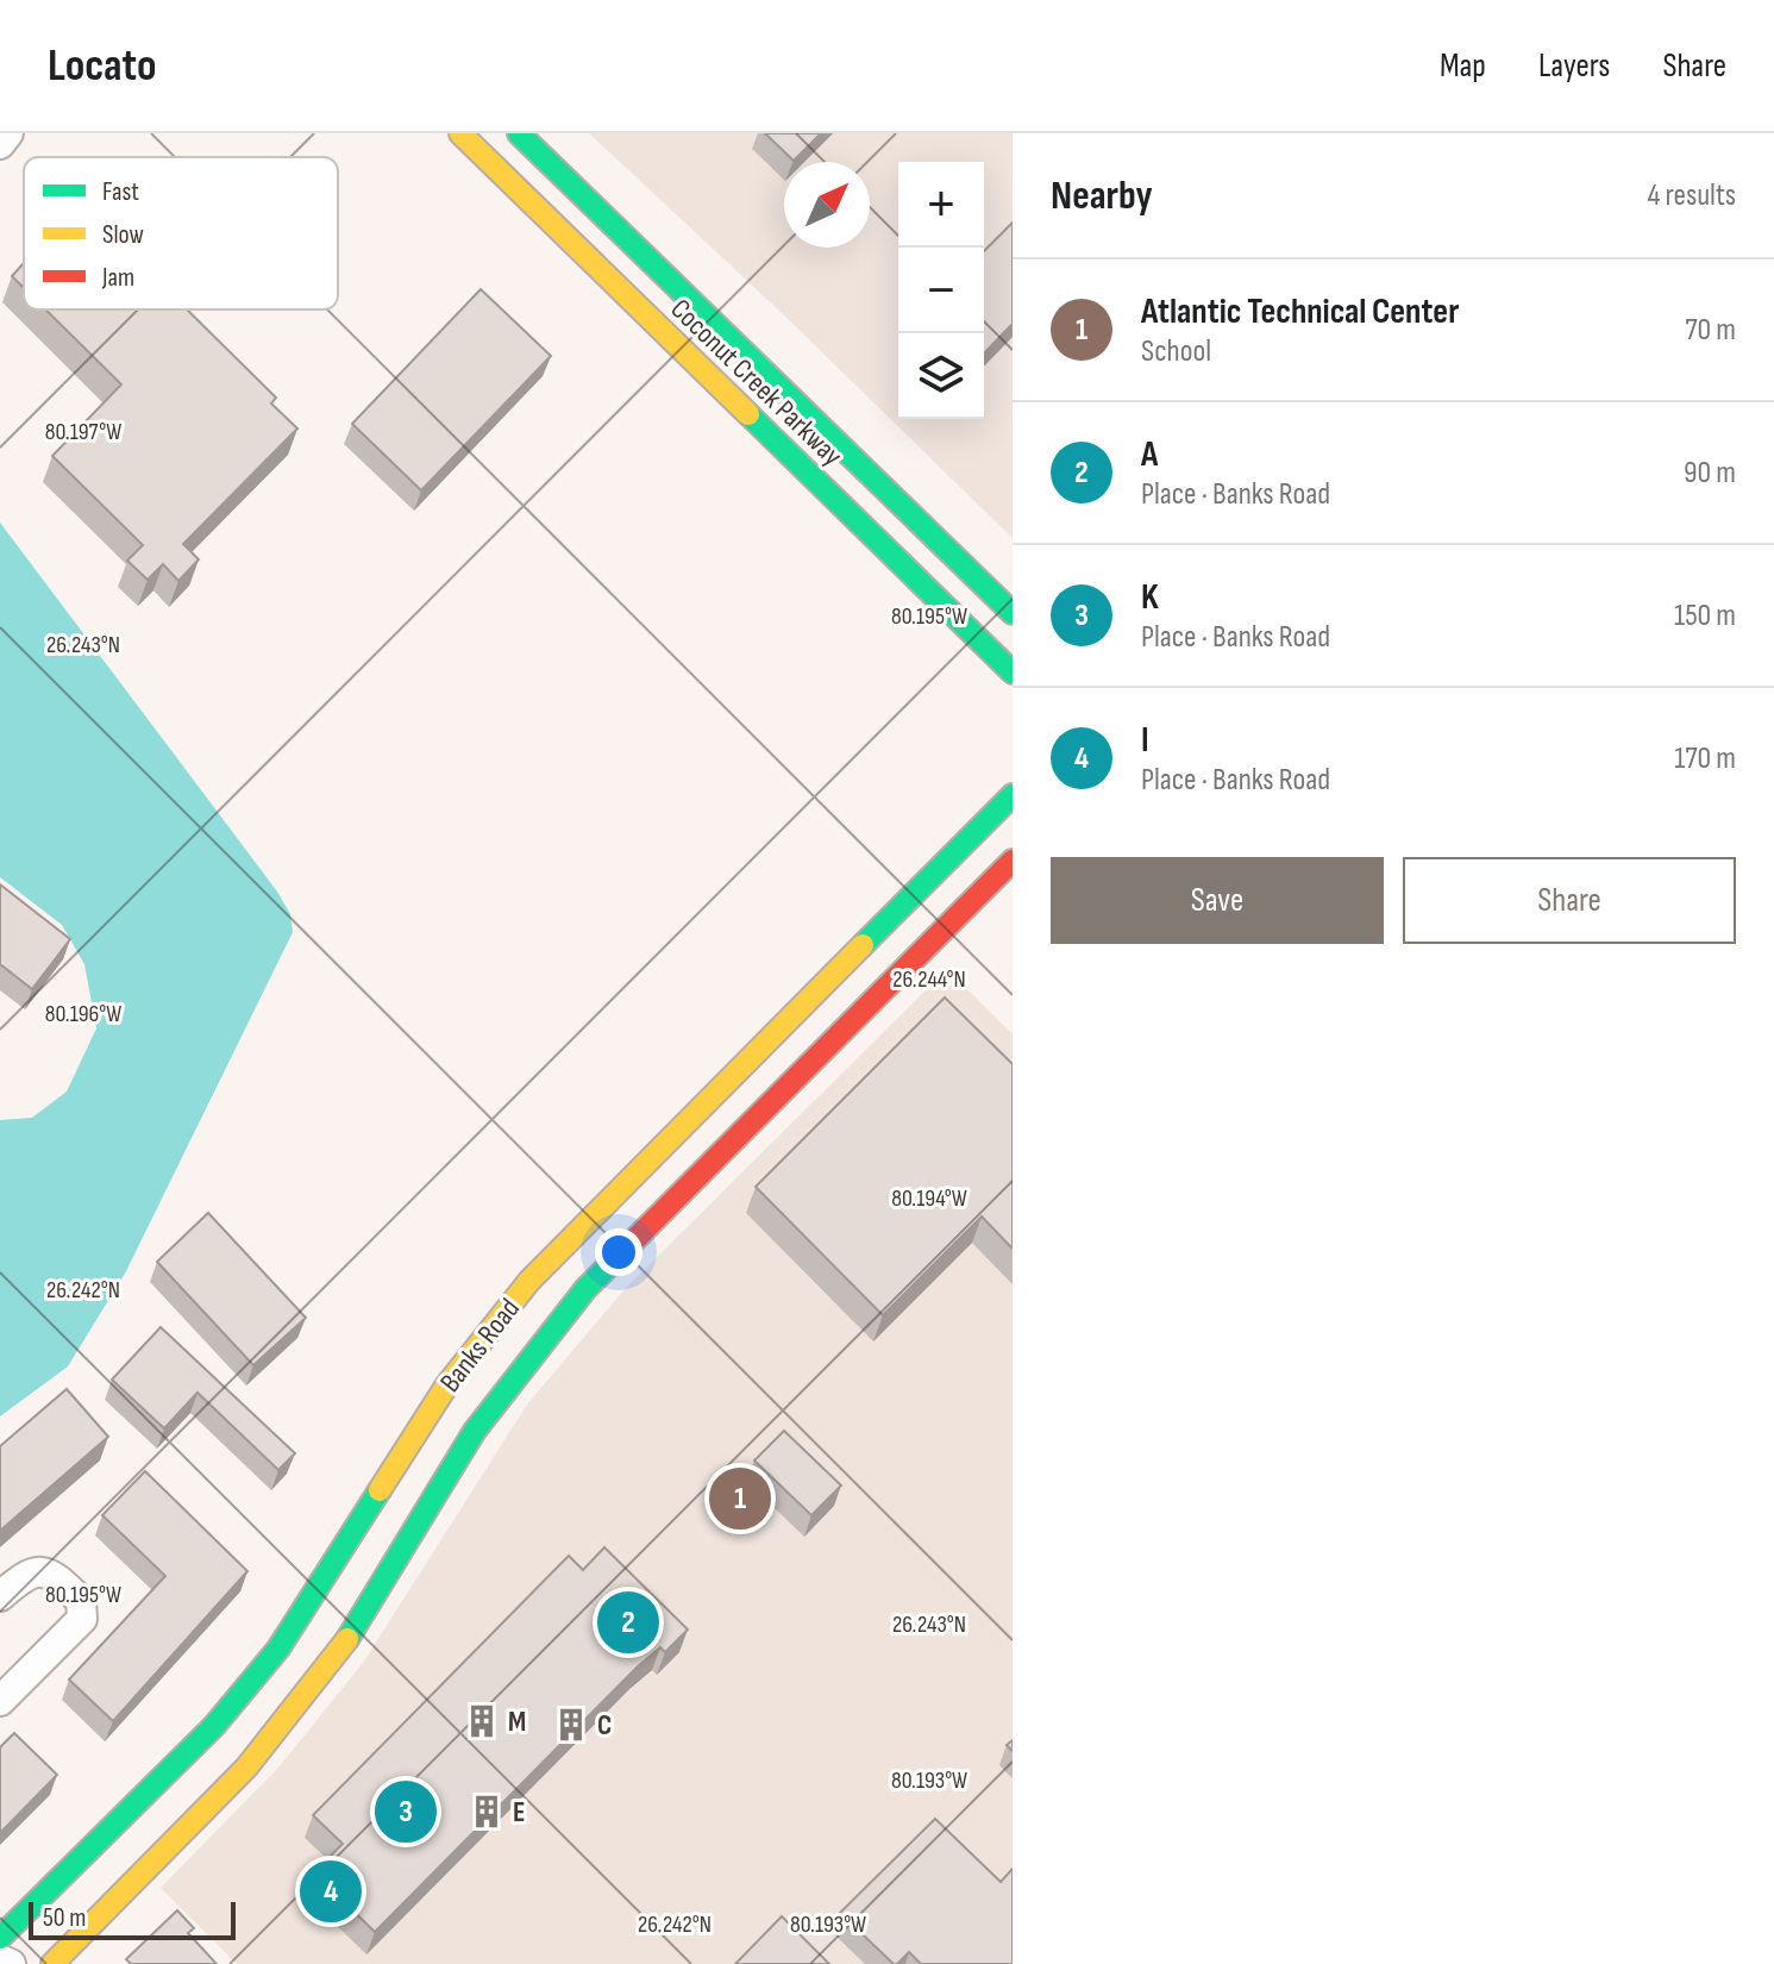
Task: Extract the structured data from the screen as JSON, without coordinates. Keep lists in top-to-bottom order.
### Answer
{
  "streets": {
    "street": ["Coconut Creek Parkway", "Banks Road"]
  },
  "places": {
    "building": ["M", "C", "E"]
  },
  "legend": ["Fast", "Slow", "Jam"],
  "scale_bar": "50 m",
  "north": "top right",
  "page": {
    "header": "Locato",
    "nav": ["Map", "Layers", "Share"],
    "heading": ["Nearby", "4 results"],
    "map_buttons": ["+", "−"],
    "list": [
      {
        "mark": "1",
        "name": "Atlantic Technical Center",
        "note": "School",
        "value": "70 m"
      },
      {
        "mark": "2",
        "name": "A",
        "note": "Place · Banks Road",
        "value": "90 m"
      },
      {
        "mark": "3",
        "name": "K",
        "note": "Place · Banks Road",
        "value": "150 m"
      },
      {
        "mark": "4",
        "name": "I",
        "note": "Place · Banks Road",
        "value": "170 m"
      }
    ],
    "buttons": ["Save", "Share"],
    "pins": [
      "1",
      "2",
      "3",
      "4"
    ],
    "scale": "50 m"
  },
  "coordinates": [
    "80.197°W",
    "80.195°W",
    "26.243°N",
    "26.244°N",
    "80.196°W",
    "80.194°W",
    "26.242°N",
    "80.193°W"
  ]
}
